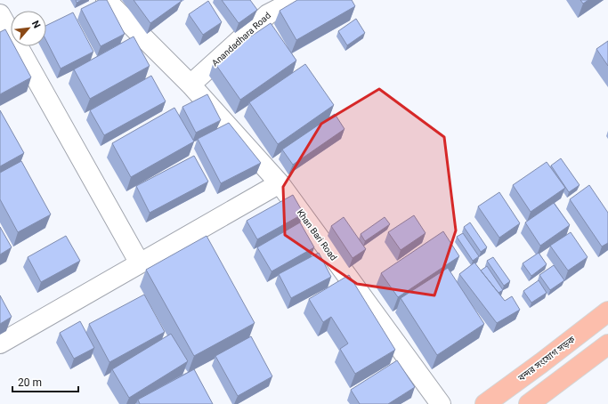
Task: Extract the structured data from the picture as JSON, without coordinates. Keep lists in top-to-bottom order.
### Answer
{
  "streets": {
    "highway": ["বন্দর সংযোগ সড়ক"],
    "street": ["Anandadhara Road", "Khan Bari Road"]
  },
  "crossings": [
    ["Anandadhara Road", "Khan Bari Road"]
  ],
  "scale_bar": "20 m",
  "north": "top right"
}
